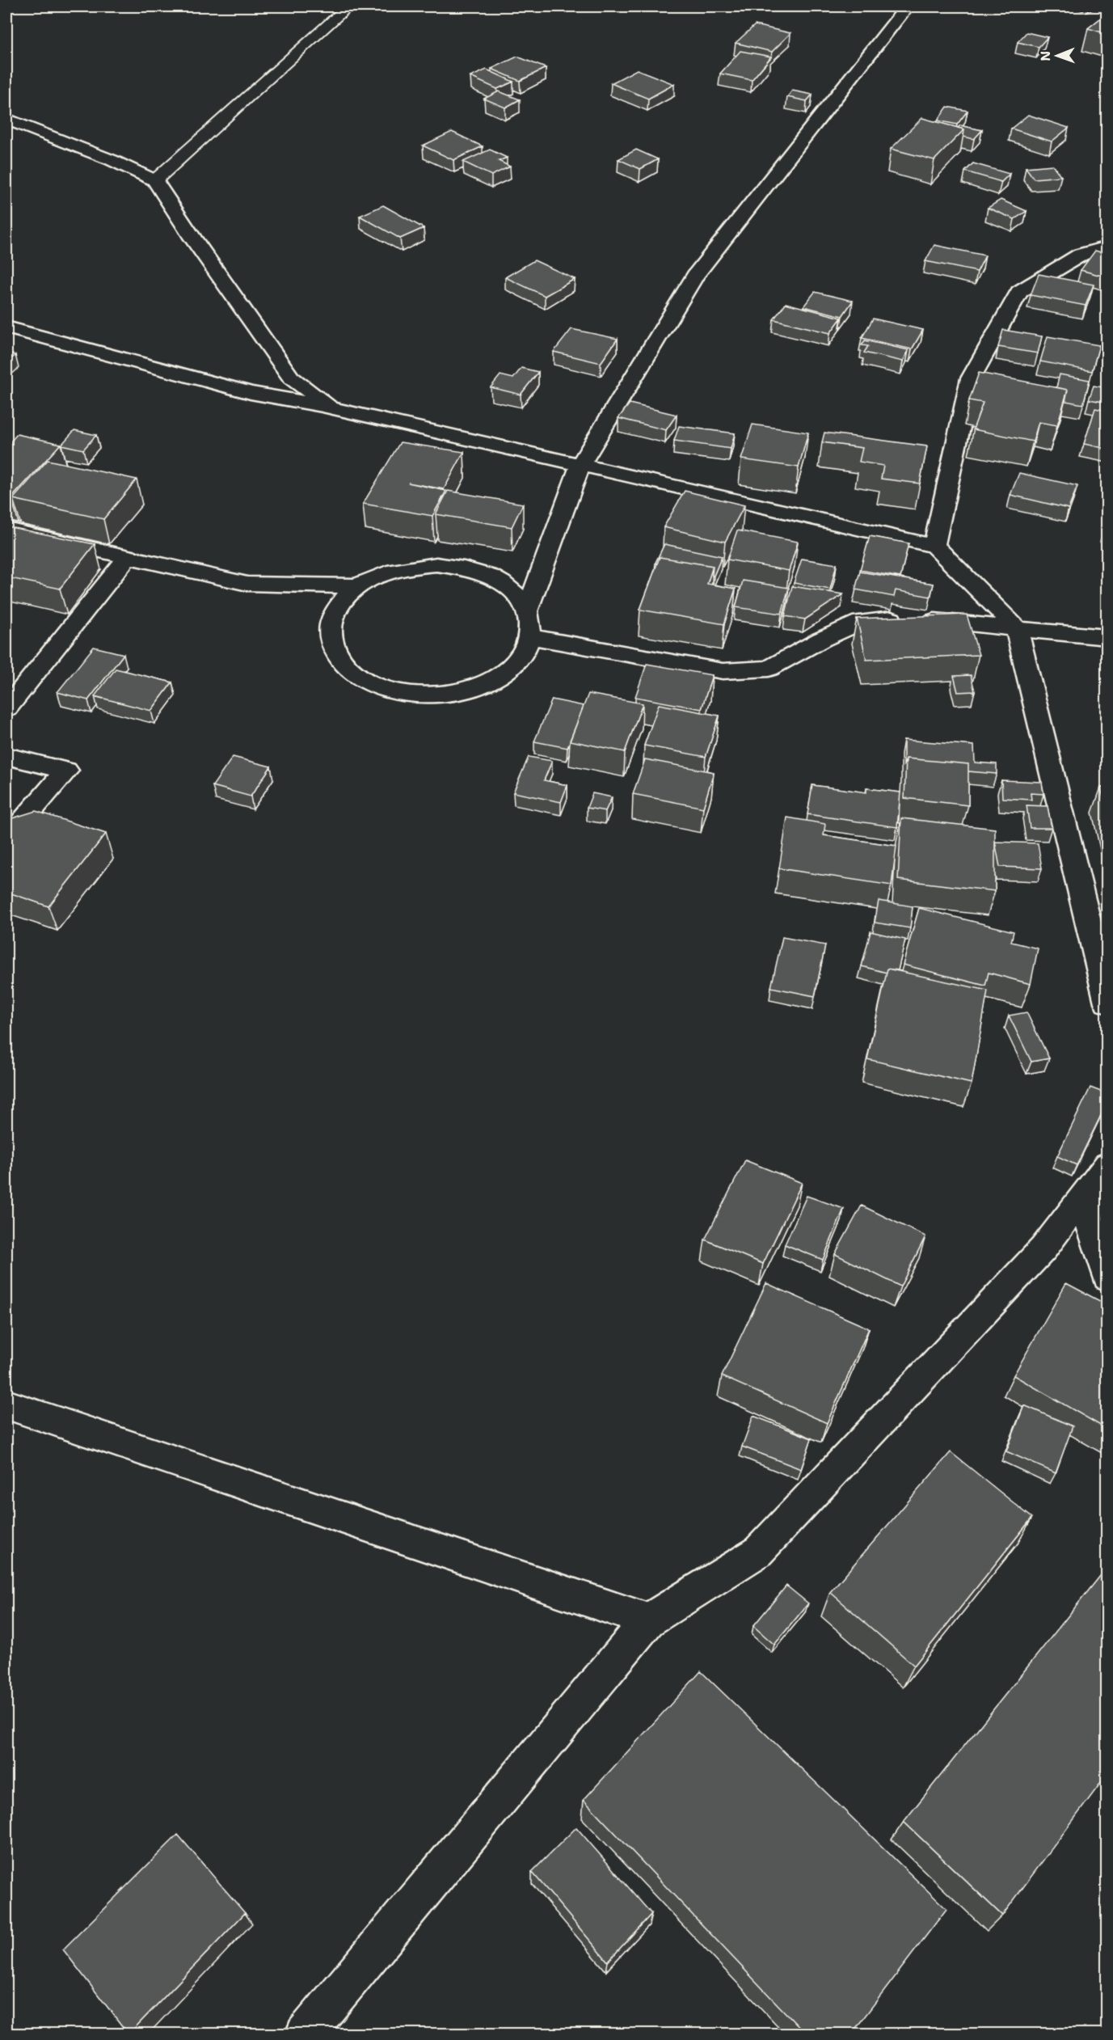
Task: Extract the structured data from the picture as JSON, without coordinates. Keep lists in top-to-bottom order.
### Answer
{
  "north": "left"
}
